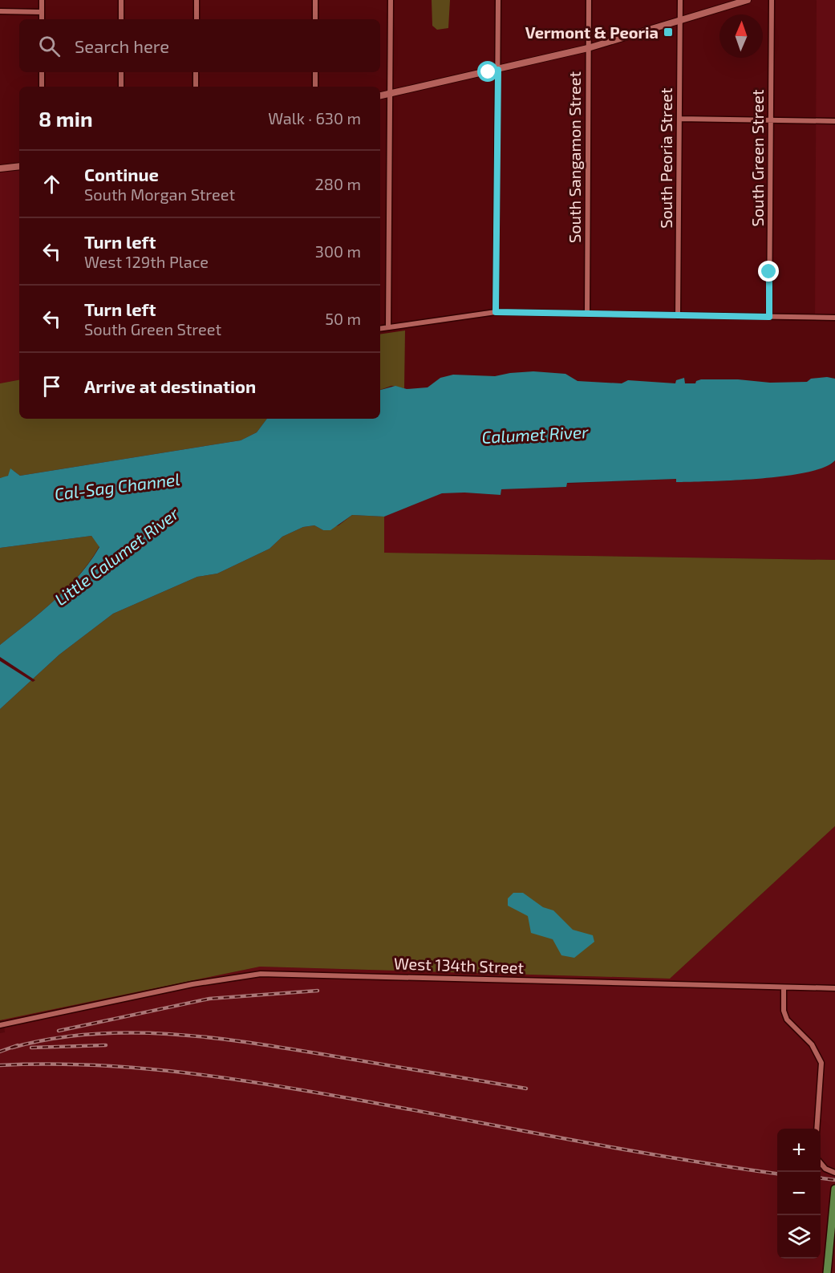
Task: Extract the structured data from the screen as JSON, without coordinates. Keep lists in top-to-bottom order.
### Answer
{
  "streets": {
    "street": [
      "South Sangamon Street",
      "South Peoria Street",
      "South Green Street",
      "West 134th Street"
    ]
  },
  "water": ["Calumet River", "Cal-Sag Channel", "Little Calumet River"],
  "places": {
    "transit": ["Vermont & Peoria"]
  },
  "north": "top",
  "page": {
    "search": "Search here",
    "heading": ["8 min", "Walk · 630 m"],
    "list": [
      ["Continue", "South Morgan Street", "280 m"],
      ["Turn left", "West 129th Place", "300 m"],
      ["Turn left", "South Green Street", "50 m"],
      "Arrive at destination"
    ],
    "map_buttons": ["+", "−"]
  }
}
